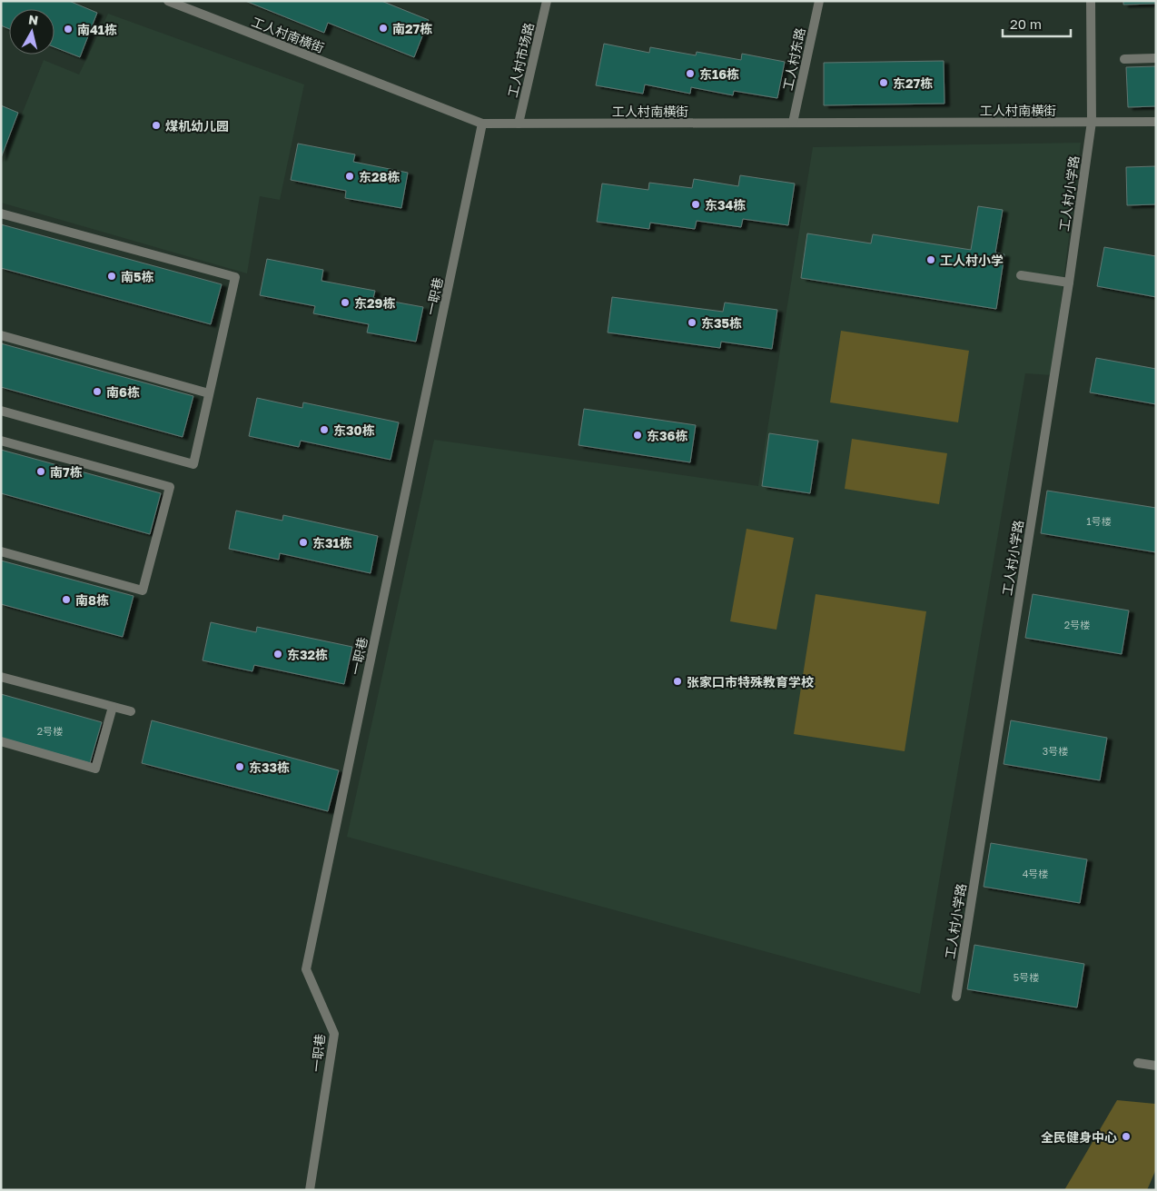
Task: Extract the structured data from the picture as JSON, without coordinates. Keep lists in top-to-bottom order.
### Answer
{
  "streets": {
    "street": [
      "工人村南横街",
      "工人村东路",
      "工人村市场路",
      "工人村小学路",
      "一职巷"
    ]
  },
  "crossings": [
    ["工人村南横街", "工人村东路"],
    ["工人村南横街", "工人村市场路"],
    ["工人村南横街", "工人村小学路"],
    ["工人村南横街", "一职巷"]
  ],
  "places": [
    "南27栋",
    "南41栋",
    "东16栋",
    "东27栋",
    "煤机幼儿园",
    "东28栋",
    "东34栋",
    "工人村小学",
    "南5栋",
    "东29栋",
    "东35栋",
    "南6栋",
    "东30栋",
    "东36栋",
    "南7栋",
    "东31栋",
    "南8栋",
    "东32栋",
    "张家口市特殊教育学校",
    "东33栋",
    "全民健身中心"
  ],
  "house_numbers": [
    "1号楼",
    "2号楼",
    "2号楼",
    "3号楼",
    "4号楼",
    "5号楼"
  ],
  "scale_bar": "20 m",
  "north": "top"
}
